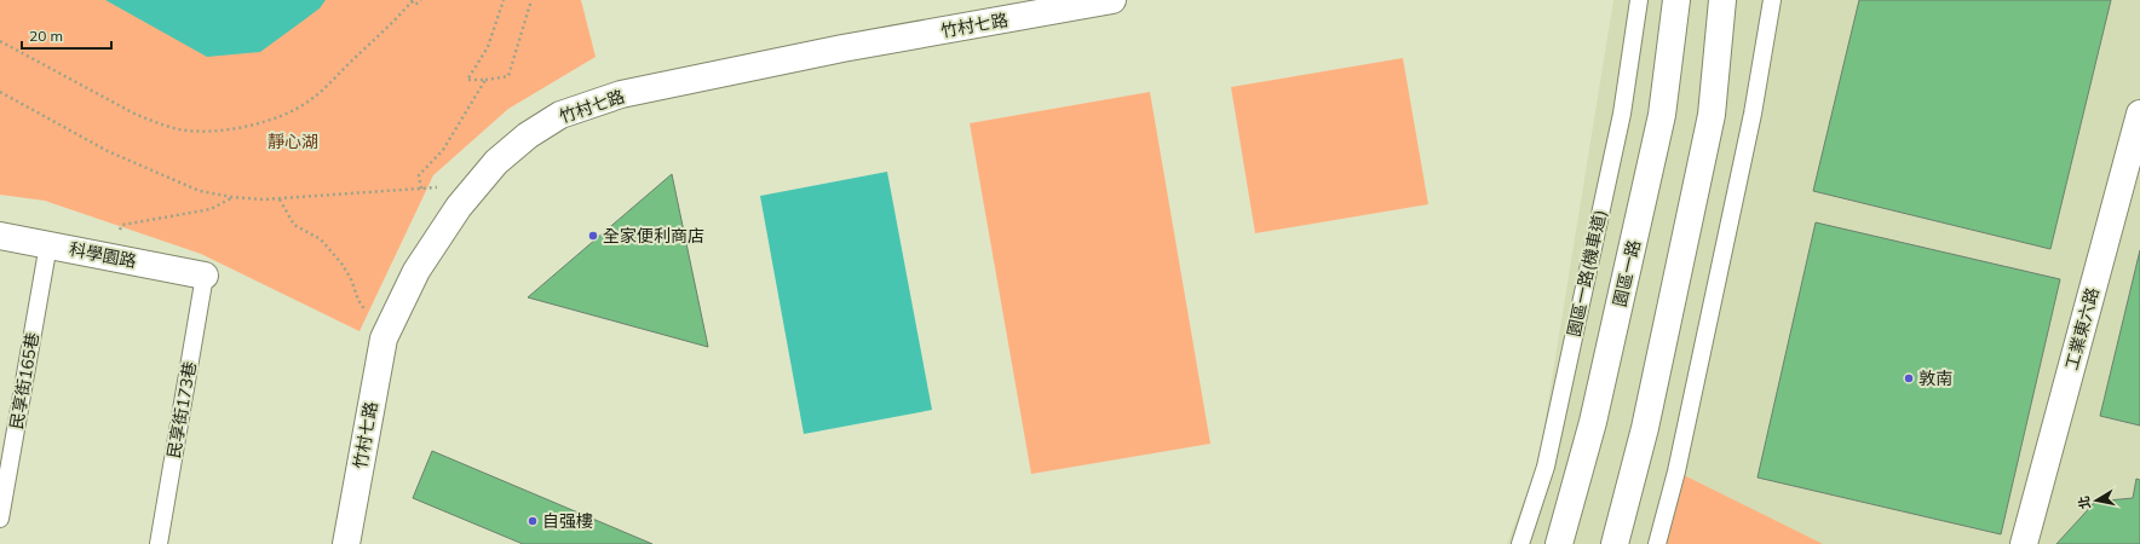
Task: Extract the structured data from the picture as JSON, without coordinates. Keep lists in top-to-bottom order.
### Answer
{
  "streets": {
    "street": [
      "竹村七路",
      "科學園路",
      "園區一路",
      "工業東六路"
    ],
    "lane": ["園區一路(機車道)", "民享街165巷", "民享街173巷"]
  },
  "crossings": [
    ["科學園路", "民享街165巷"],
    ["科學園路", "民享街173巷"]
  ],
  "parks": ["靜心湖"],
  "places": ["全家便利商店", "敦南", "自强樓"],
  "scale_bar": "20 m",
  "north": "left"
}
